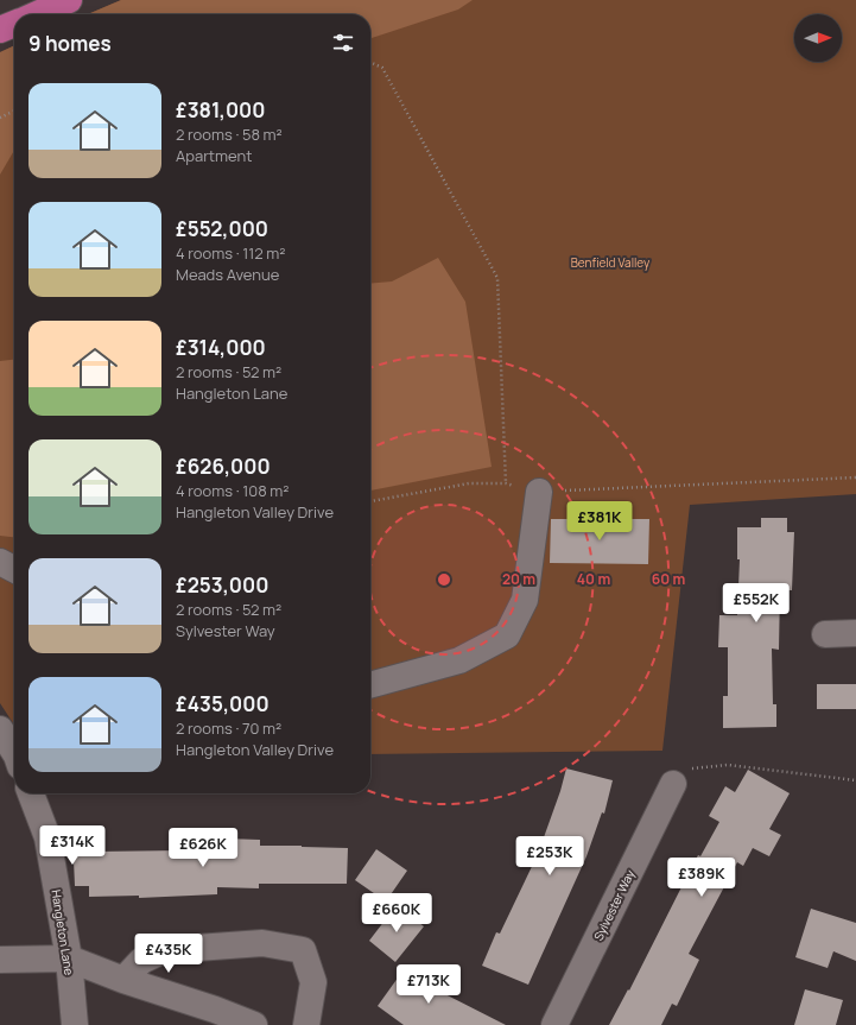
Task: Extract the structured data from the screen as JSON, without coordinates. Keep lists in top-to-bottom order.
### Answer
{
  "streets": {
    "street": ["Sylvester Way", "Hangleton Lane"]
  },
  "parks": ["Benfield Valley"],
  "north": "right",
  "page": {
    "heading": "9 homes",
    "list": [
      {
        "name": "£381,000",
        "note": "2 rooms · 58 m² · Apartment"
      },
      {
        "name": "£552,000",
        "note": "4 rooms · 112 m² · Meads Avenue"
      },
      {
        "name": "£314,000",
        "note": "2 rooms · 52 m² · Hangleton Lane"
      },
      {
        "name": "£626,000",
        "note": "4 rooms · 108 m² · Hangleton Valley Drive"
      },
      {
        "name": "£253,000",
        "note": "2 rooms · 52 m² · Sylvester Way"
      },
      {
        "name": "£435,000",
        "note": "2 rooms · 70 m² · Hangleton Valley Drive"
      }
    ],
    "price": [
      "£381K",
      "£552K",
      "£314K",
      "£626K",
      "£253K",
      "£389K",
      "£660K",
      "£435K",
      "£713K"
    ]
  },
  "rings": ["20 m", "40 m", "60 m"]
}
